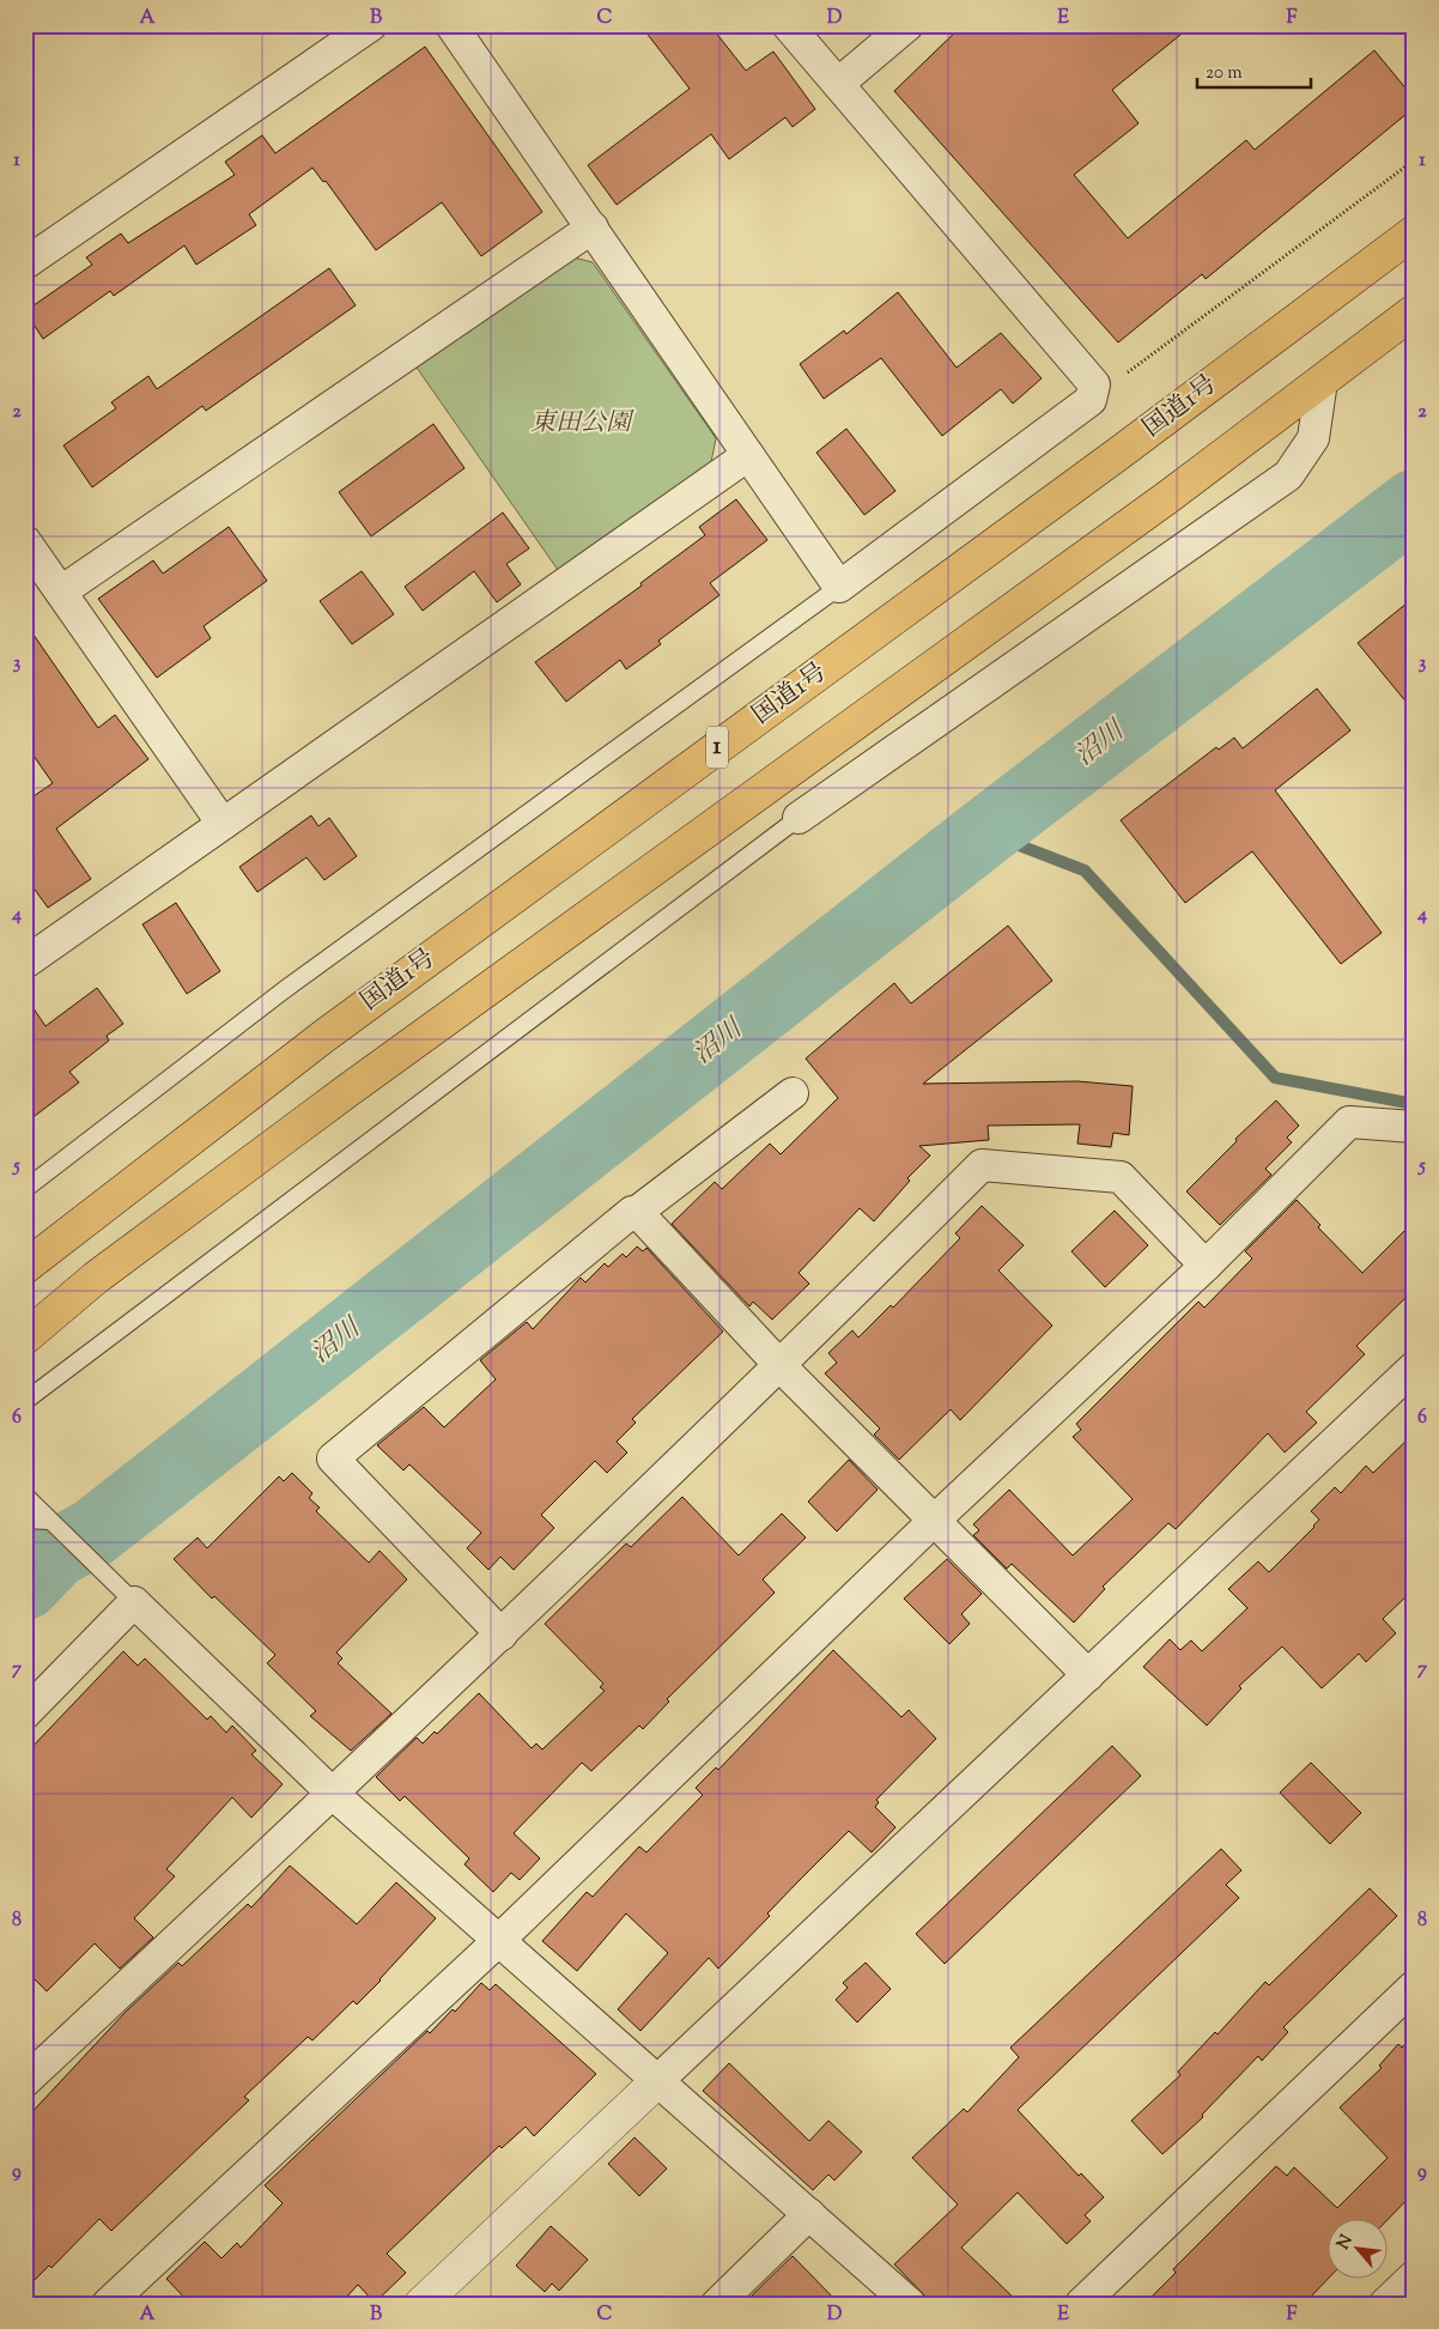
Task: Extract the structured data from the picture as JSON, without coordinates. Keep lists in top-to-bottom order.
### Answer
{
  "streets": {
    "highway": ["国道1号", "1"]
  },
  "water": ["沼川"],
  "parks": ["東田公園"],
  "scale_bar": "20 m",
  "north": "top left",
  "grid": {
    "columns": [
      "A",
      "B",
      "C",
      "D",
      "E",
      "F"
    ],
    "rows": [
      "1",
      "2",
      "3",
      "4",
      "5",
      "6",
      "7",
      "8",
      "9"
    ]
  }
}
